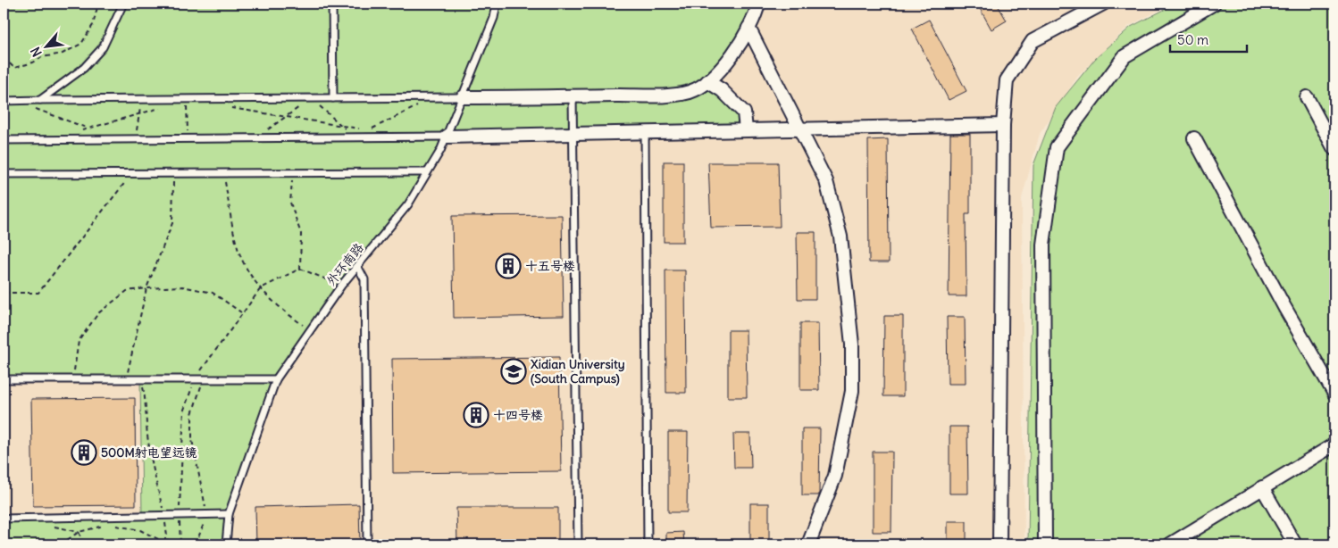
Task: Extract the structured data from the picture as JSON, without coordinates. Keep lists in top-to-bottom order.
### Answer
{
  "streets": {
    "lane": ["外环南路"]
  },
  "places": {
    "building": ["十五号楼", "十四号楼", "500M射电望远镜"],
    "school or university": ["Xidian University (South Campus)"]
  },
  "scale_bar": "50 m",
  "north": "bottom left"
}
